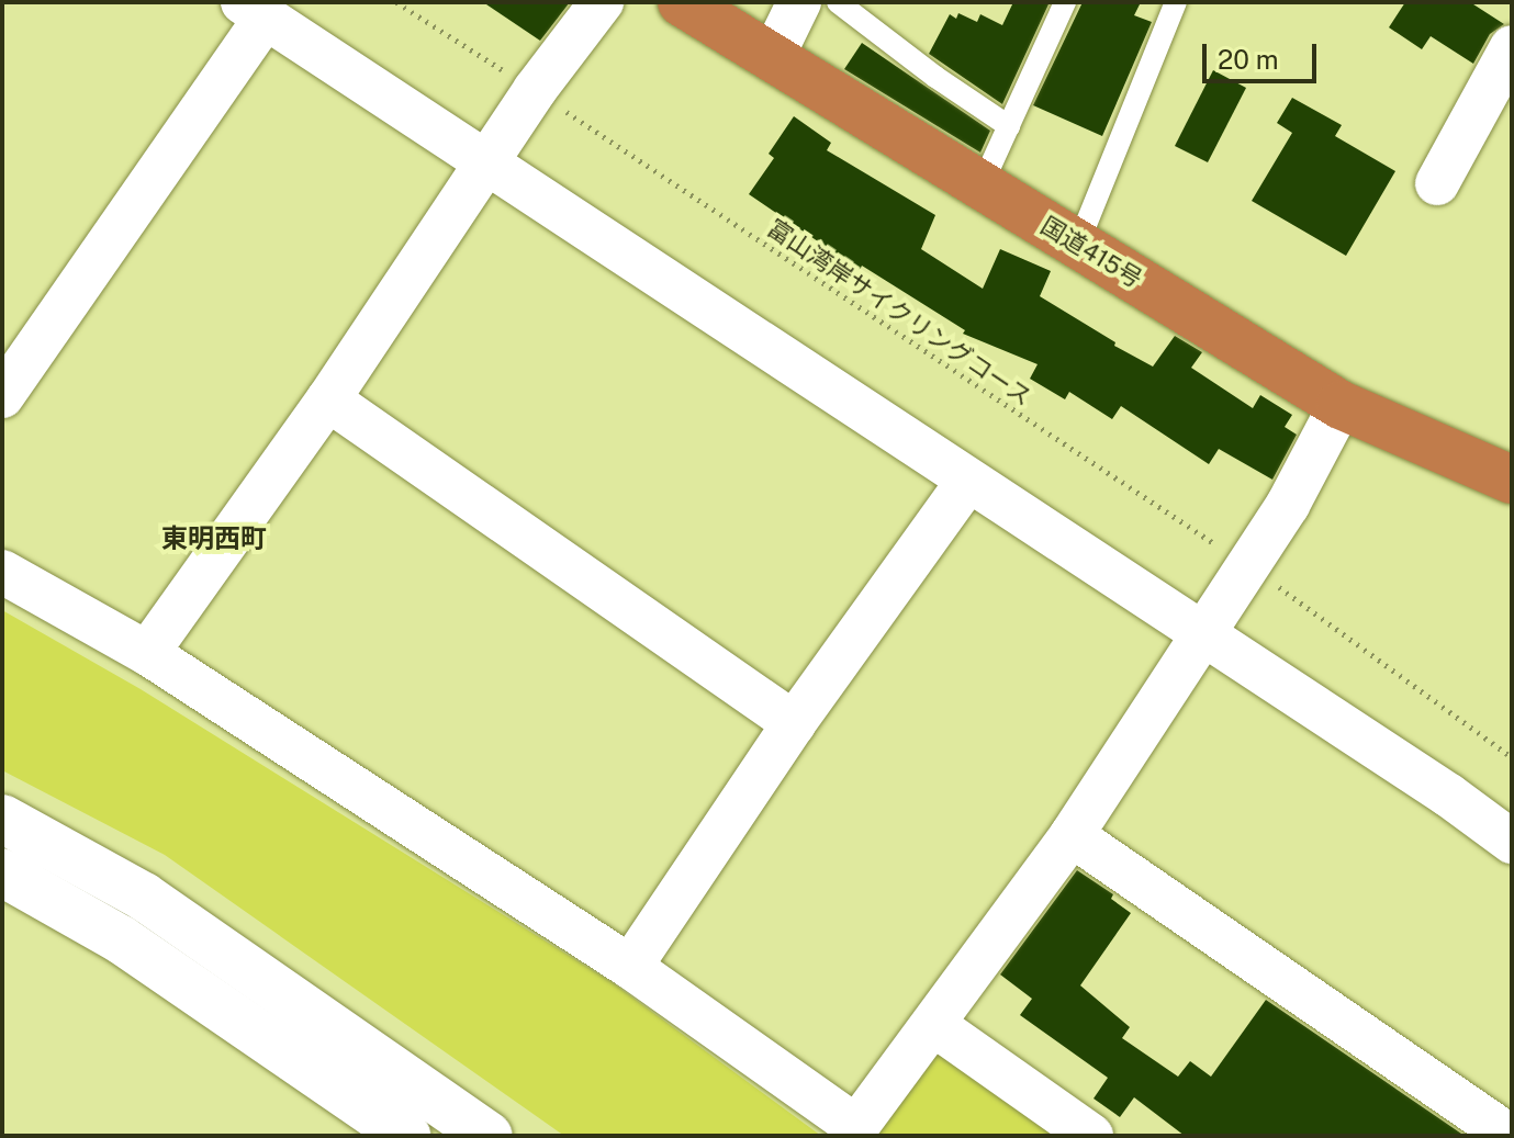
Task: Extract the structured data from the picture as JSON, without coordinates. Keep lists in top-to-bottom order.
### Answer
{
  "streets": {
    "highway": ["国道415号"],
    "path": ["富山湾岸サイクリングコース"]
  },
  "districts": ["東明西町"],
  "scale_bar": "20 m"
}
